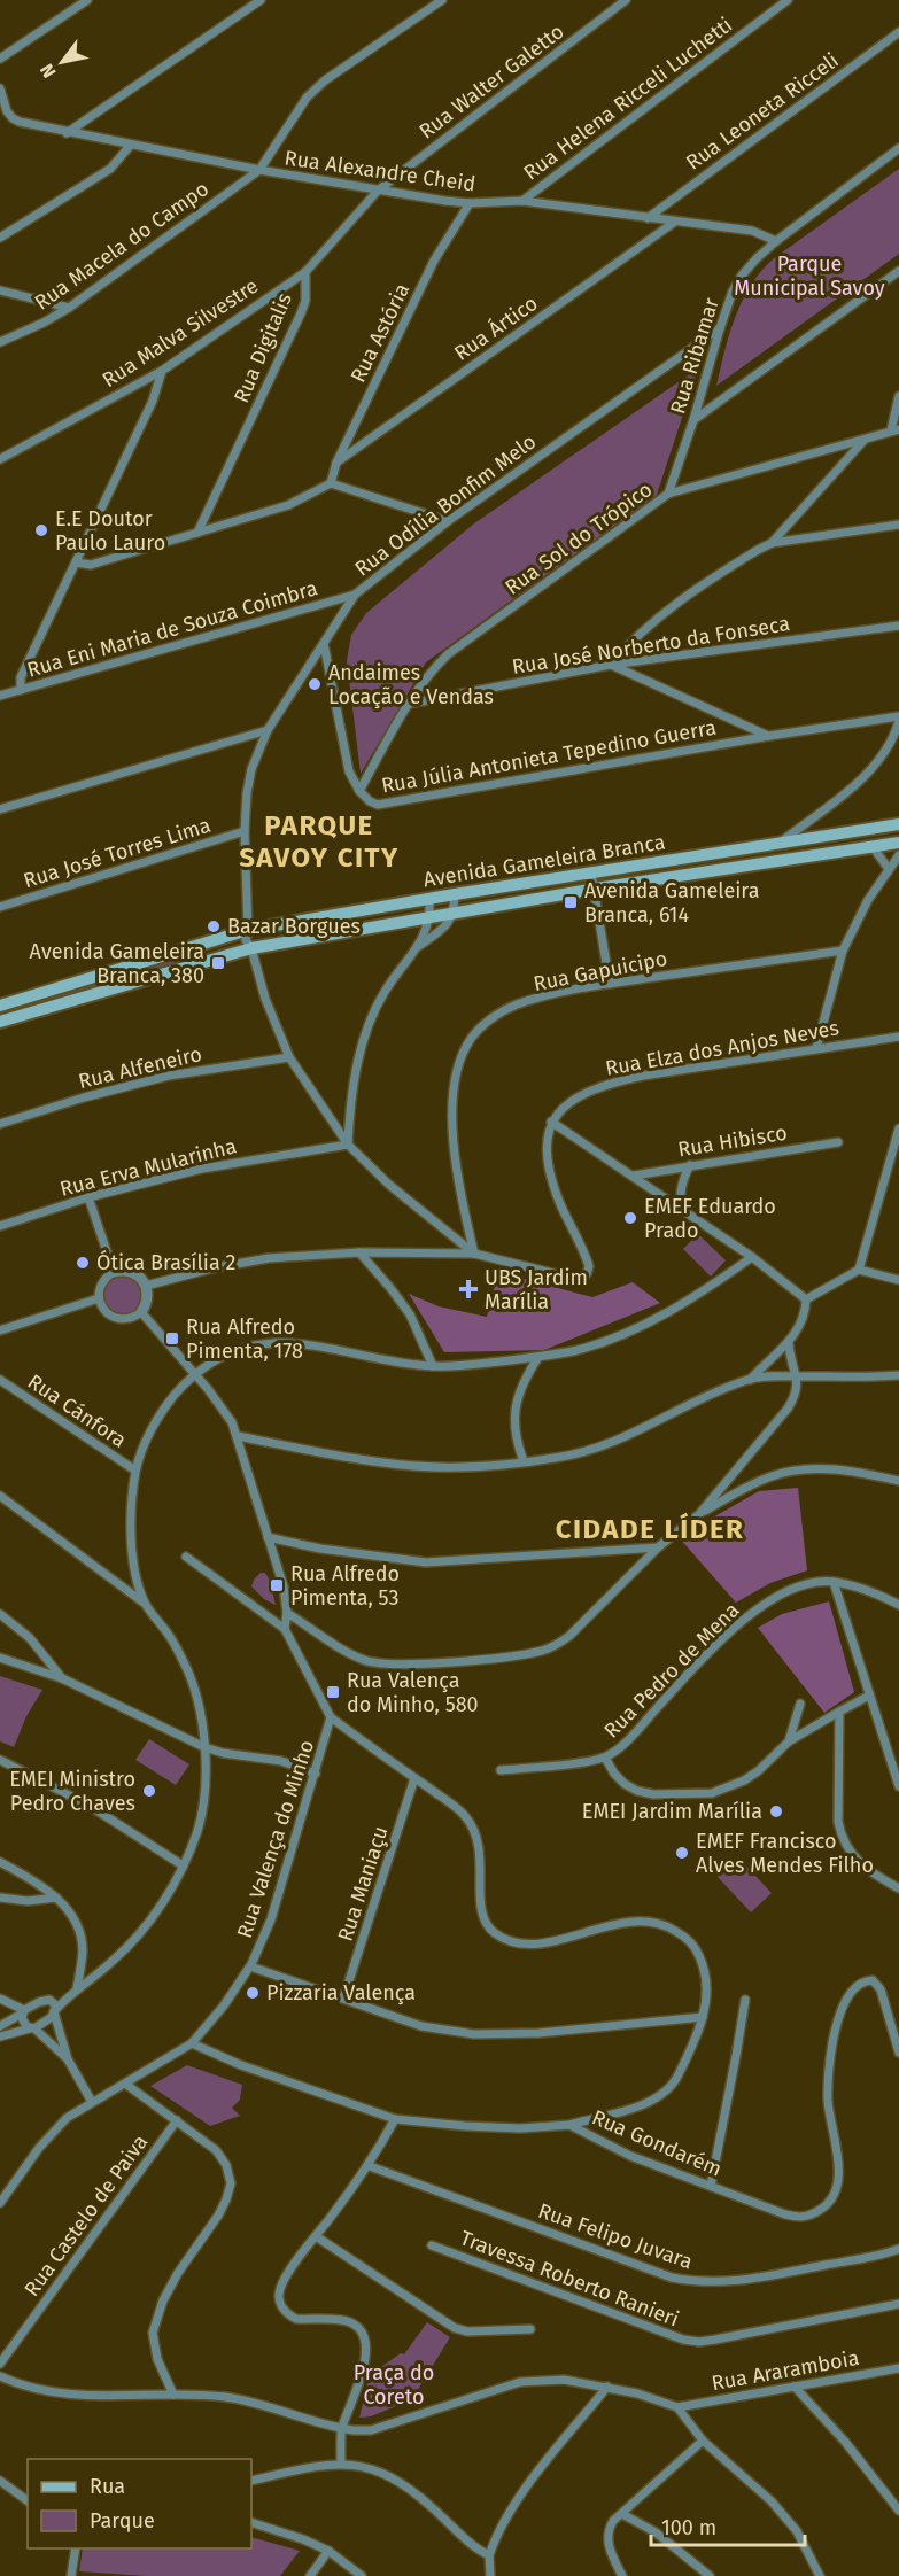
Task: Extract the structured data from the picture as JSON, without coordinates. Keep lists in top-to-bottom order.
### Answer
{
  "streets": {
    "main road": ["Avenida Gameleira Branca"],
    "street": [
      "Rua Walter Galetto",
      "Rua Helena Ricceli Luchetti",
      "Rua Leoneta Ricceli",
      "Rua Alexandre Cheid",
      "Rua Macela do Campo",
      "Rua Ártico",
      "Rua Malva Silvestre",
      "Rua Astória",
      "Rua Digitalis",
      "Rua Ribamar",
      "Rua Odília Bonfim Melo",
      "Rua Sol do Trópico",
      "Rua Eni Maria de Souza Coimbra",
      "Rua José Norberto da Fonseca",
      "Rua Júlia Antonieta Tepedino Guerra",
      "Rua José Torres Lima",
      "Rua Gapuicipo",
      "Rua Elza dos Anjos Neves",
      "Rua Alfeneiro",
      "Rua Hibisco",
      "Rua Erva Mularinha",
      "Rua Cánfora",
      "Rua Pedro de Mena",
      "Rua Valença do Minho",
      "Rua Maniaçu",
      "Rua Gondarém",
      "Rua Castelo de Paiva",
      "Rua Felipo Juvara",
      "Travessa Roberto Ranieri",
      "Rua Araramboia"
    ]
  },
  "crossings": [
    ["Rua Walter Galetto", "Rua Alexandre Cheid"],
    ["Rua Walter Galetto", "Rua Digitalis"],
    ["Rua Helena Ricceli Luchetti", "Rua Alexandre Cheid"],
    ["Rua Leoneta Ricceli", "Rua Alexandre Cheid"],
    ["Rua Alexandre Cheid", "Rua Macela do Campo"],
    ["Rua Alexandre Cheid", "Rua Ártico"],
    ["Rua Alexandre Cheid", "Rua Astória"],
    ["Rua Alexandre Cheid", "Rua Digitalis"],
    ["Rua Alexandre Cheid", "Rua Ribamar"],
    ["Rua Ártico", "Rua Astória"],
    ["Rua Malva Silvestre", "Rua Digitalis"],
    ["Rua Ribamar", "Rua Odília Bonfim Melo"],
    ["Rua Ribamar", "Rua Sol do Trópico"],
    ["Rua Odília Bonfim Melo", "Rua Eni Maria de Souza Coimbra"],
    ["Rua Odília Bonfim Melo", "Rua Júlia Antonieta Tepedino Guerra"],
    ["Rua Odília Bonfim Melo", "Rua José Torres Lima"],
    ["Rua Odília Bonfim Melo", "Avenida Gameleira Branca"],
    ["Rua Sol do Trópico", "Rua José Norberto da Fonseca"],
    ["Rua Sol do Trópico", "Rua Júlia Antonieta Tepedino Guerra"],
    ["Rua Valença do Minho", "Rua Gondarém"]
  ],
  "districts": ["PARQUE SAVOY CITY", "CIDADE LÍDER"],
  "parks": ["Parque Municipal Savoy", "Praça do Coreto"],
  "places": {
    "other": [
      "E.E Doutor Paulo Lauro",
      "Andaimes Locação e Vendas",
      "Bazar Borgues",
      "EMEF Eduardo Prado",
      "Ótica Brasília 2",
      "EMEI Ministro Pedro Chaves",
      "EMEI Jardim Marília",
      "EMEF Francisco Alves Mendes Filho",
      "Pizzaria Valença"
    ],
    "transit": [
      "Avenida Gameleira Branca, 614",
      "Avenida Gameleira Branca, 380",
      "Rua Alfredo Pimenta, 178",
      "Rua Alfredo Pimenta, 53",
      "Rua Valença do Minho, 580"
    ],
    "health": ["UBS Jardim Marília"]
  },
  "legend": ["Rua", "Parque"],
  "scale_bar": "100 m",
  "north": "bottom left"
}
